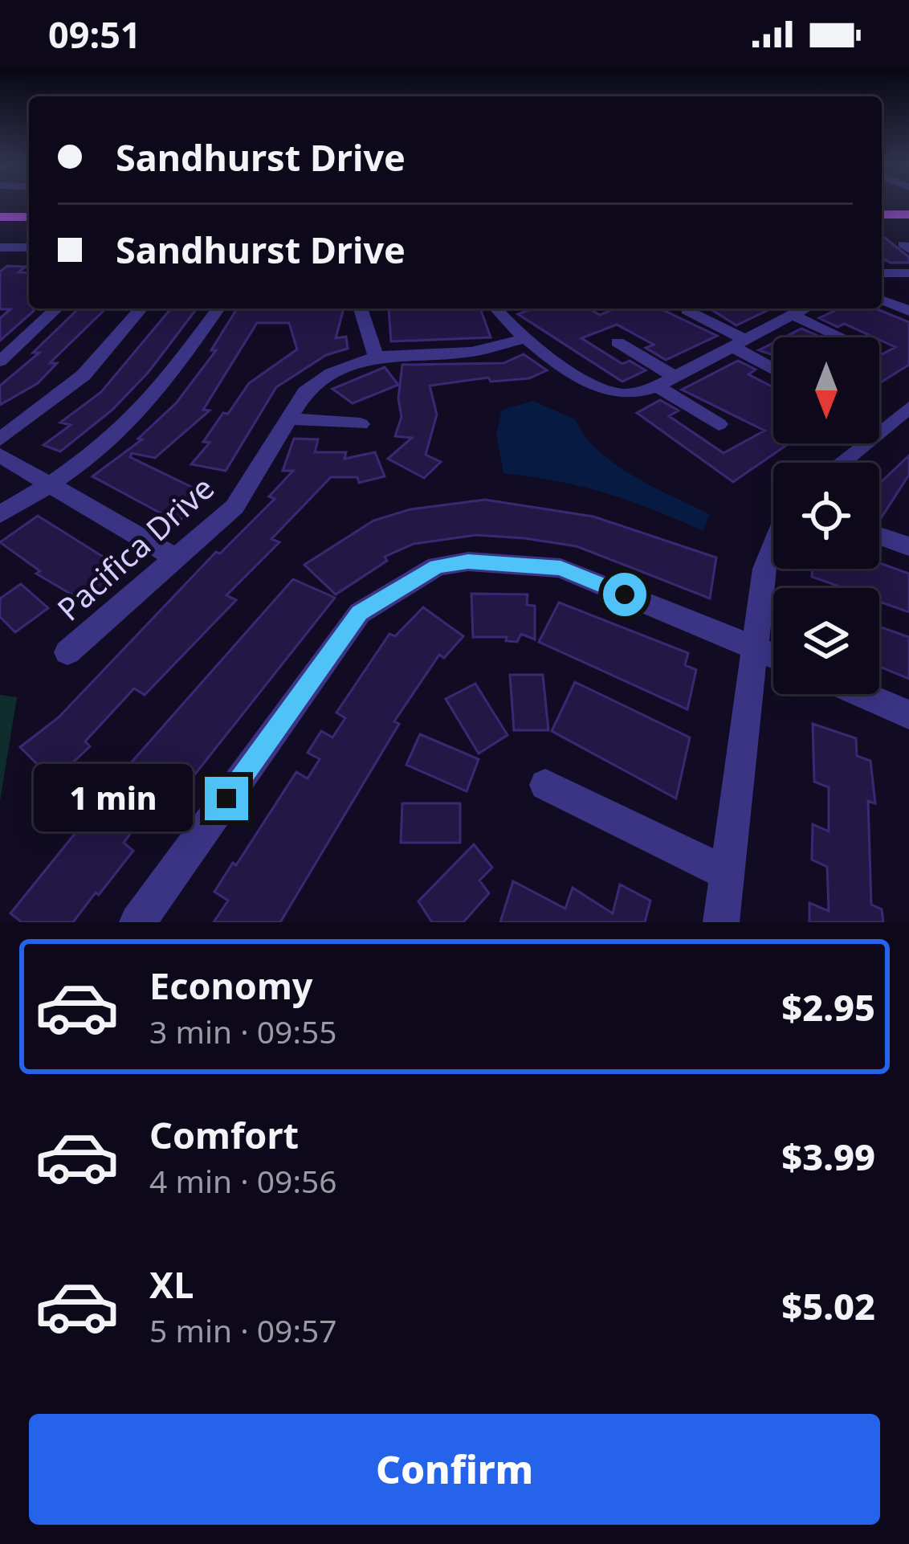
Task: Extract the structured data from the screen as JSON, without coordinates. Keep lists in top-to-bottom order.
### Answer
{
  "streets": {
    "street": ["Pacifica Drive"]
  },
  "north": "bottom",
  "page": {
    "status": "09:51",
    "banner": ["Sandhurst Drive", "Sandhurst Drive"],
    "bubble": "1 min",
    "list": [
      {
        "name": "Economy",
        "note": "3 min · 09:55",
        "value": "$2.95"
      },
      {
        "name": "Comfort",
        "note": "4 min · 09:56",
        "value": "$3.99"
      },
      {
        "name": "XL",
        "note": "5 min · 09:57",
        "value": "$5.02"
      }
    ],
    "buttons": "Confirm"
  }
}
